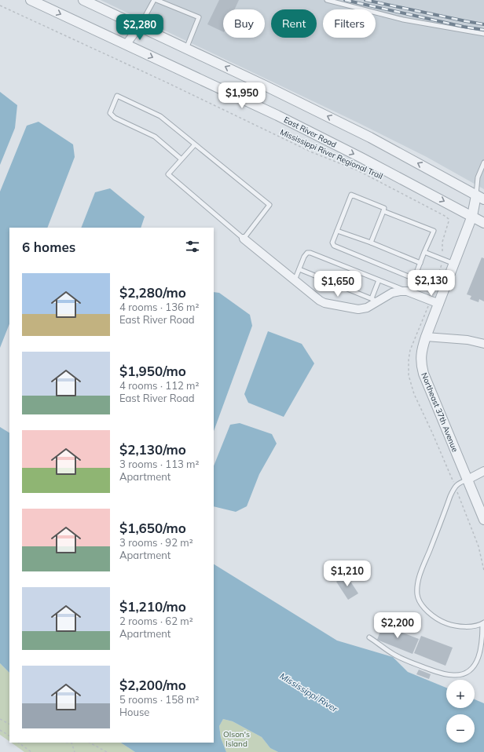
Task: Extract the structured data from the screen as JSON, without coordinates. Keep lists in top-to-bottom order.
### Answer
{
  "streets": {
    "street": ["East River Road", "Northeast 37th Avenue"],
    "path": ["Mississippi River Regional Trail"]
  },
  "crossings": [
    ["East River Road", "Northeast 37th Avenue"]
  ],
  "water": ["Mississippi River"],
  "parks": ["Olson's Island"],
  "page": {
    "chip": ["Buy", "Rent", "Filters"],
    "price": [
      "$2,280",
      "$1,950",
      "$2,130",
      "$1,650",
      "$1,210",
      "$2,200"
    ],
    "heading": "6 homes",
    "list": [
      {
        "name": "$2,280/mo",
        "note": "4 rooms · 136 m² · East River Road"
      },
      {
        "name": "$1,950/mo",
        "note": "4 rooms · 112 m² · East River Road"
      },
      {
        "name": "$2,130/mo",
        "note": "3 rooms · 113 m² · Apartment"
      },
      {
        "name": "$1,650/mo",
        "note": "3 rooms · 92 m² · Apartment"
      },
      {
        "name": "$1,210/mo",
        "note": "2 rooms · 62 m² · Apartment"
      },
      {
        "name": "$2,200/mo",
        "note": "5 rooms · 158 m² · House"
      }
    ],
    "map_buttons": ["+", "−"]
  }
}
